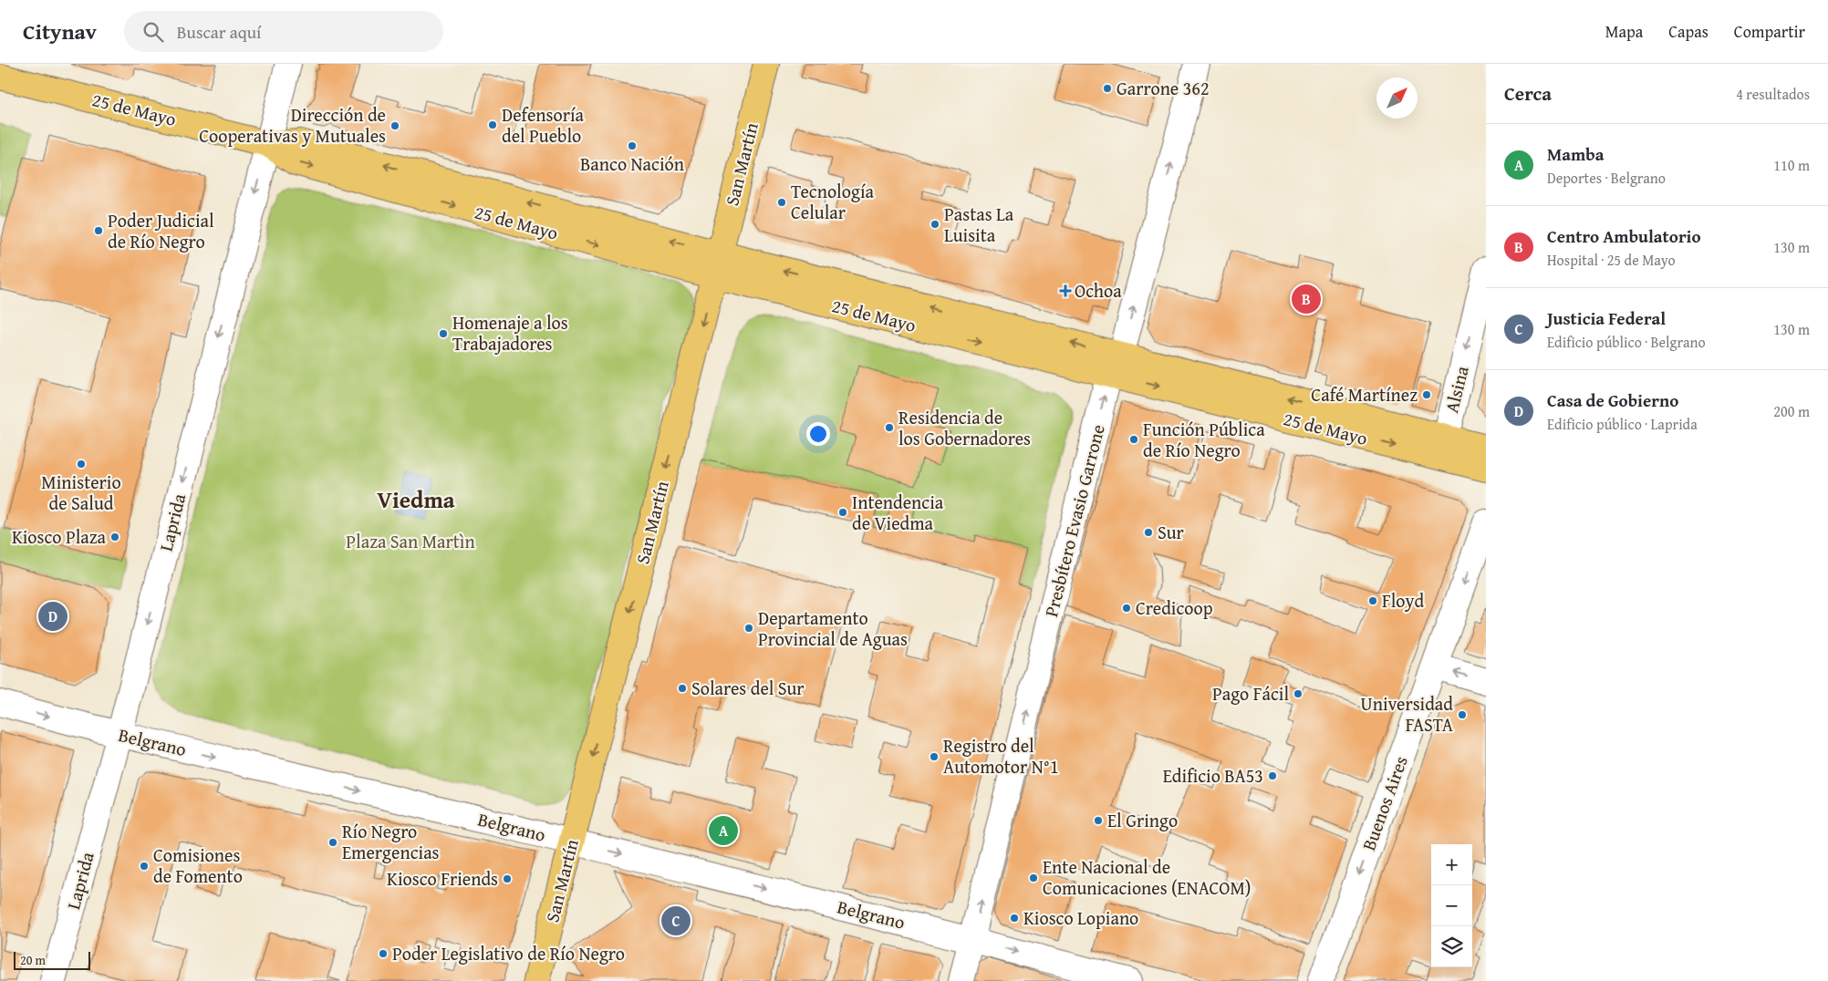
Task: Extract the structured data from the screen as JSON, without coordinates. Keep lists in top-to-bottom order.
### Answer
{
  "streets": {
    "main road": ["25 de Mayo", "San Martín"],
    "street": [
      "Alsina",
      "Presbítero Evasio Garrone",
      "Laprida",
      "Belgrano",
      "Buenos Aires"
    ]
  },
  "crossings": [
    ["25 de Mayo", "San Martín"],
    ["25 de Mayo", "Alsina"],
    ["25 de Mayo", "Presbítero Evasio Garrone"],
    ["25 de Mayo", "Laprida"],
    ["San Martín", "Belgrano"],
    ["Presbítero Evasio Garrone", "Belgrano"],
    ["Laprida", "Belgrano"]
  ],
  "one_way": [
    "San Martín",
    "Alsina",
    "Presbítero Evasio Garrone",
    "Laprida",
    "Belgrano",
    "Buenos Aires"
  ],
  "districts": ["Viedma"],
  "parks": ["Plaza San Martìn"],
  "places": {
    "other": [
      "Garrone 362",
      "Defensoría del Pueblo",
      "Dirección de Cooperativas y Mutuales",
      "Banco Nación",
      "Tecnología Celular",
      "Pastas La Luisita",
      "Poder Judicial de Río Negro",
      "Homenaje a los Trabajadores",
      "Café Martínez",
      "Residencia de los Gobernadores",
      "Función Pública de Río Negro",
      "Ministerio de Salud",
      "Intendencia de Viedma",
      "Sur",
      "Kiosco Plaza",
      "Floyd",
      "Credicoop",
      "Departamento Provincial de Aguas",
      "Solares del Sur",
      "Pago Fácil",
      "Universidad FASTA",
      "Registro del Automotor N°1",
      "Edificio BA53",
      "El Gringo",
      "Río Negro Emergencias",
      "Comisiones de Fomento",
      "Ente Nacional de Comunicaciones (ENACOM)",
      "Kiosco Friends",
      "Kiosco Lopiano",
      "Poder Legislativo de Río Negro"
    ],
    "health": ["Ochoa"]
  },
  "scale_bar": "20 m",
  "north": "top right",
  "page": {
    "header": "Citynav",
    "search": "Buscar aquí",
    "nav": ["Mapa", "Capas", "Compartir"],
    "heading": ["Cerca", "4 resultados"],
    "list": [
      {
        "mark": "A",
        "name": "Mamba",
        "note": "Deportes · Belgrano",
        "value": "110 m"
      },
      {
        "mark": "B",
        "name": "Centro Ambulatorio",
        "note": "Hospital · 25 de Mayo",
        "value": "130 m"
      },
      {
        "mark": "C",
        "name": "Justicia Federal",
        "note": "Edificio público · Belgrano",
        "value": "130 m"
      },
      {
        "mark": "D",
        "name": "Casa de Gobierno",
        "note": "Edificio público · Laprida",
        "value": "200 m"
      }
    ],
    "pins": [
      "B",
      "D",
      "A",
      "C"
    ],
    "map_buttons": ["+", "−"],
    "scale": "20 m"
  }
}
